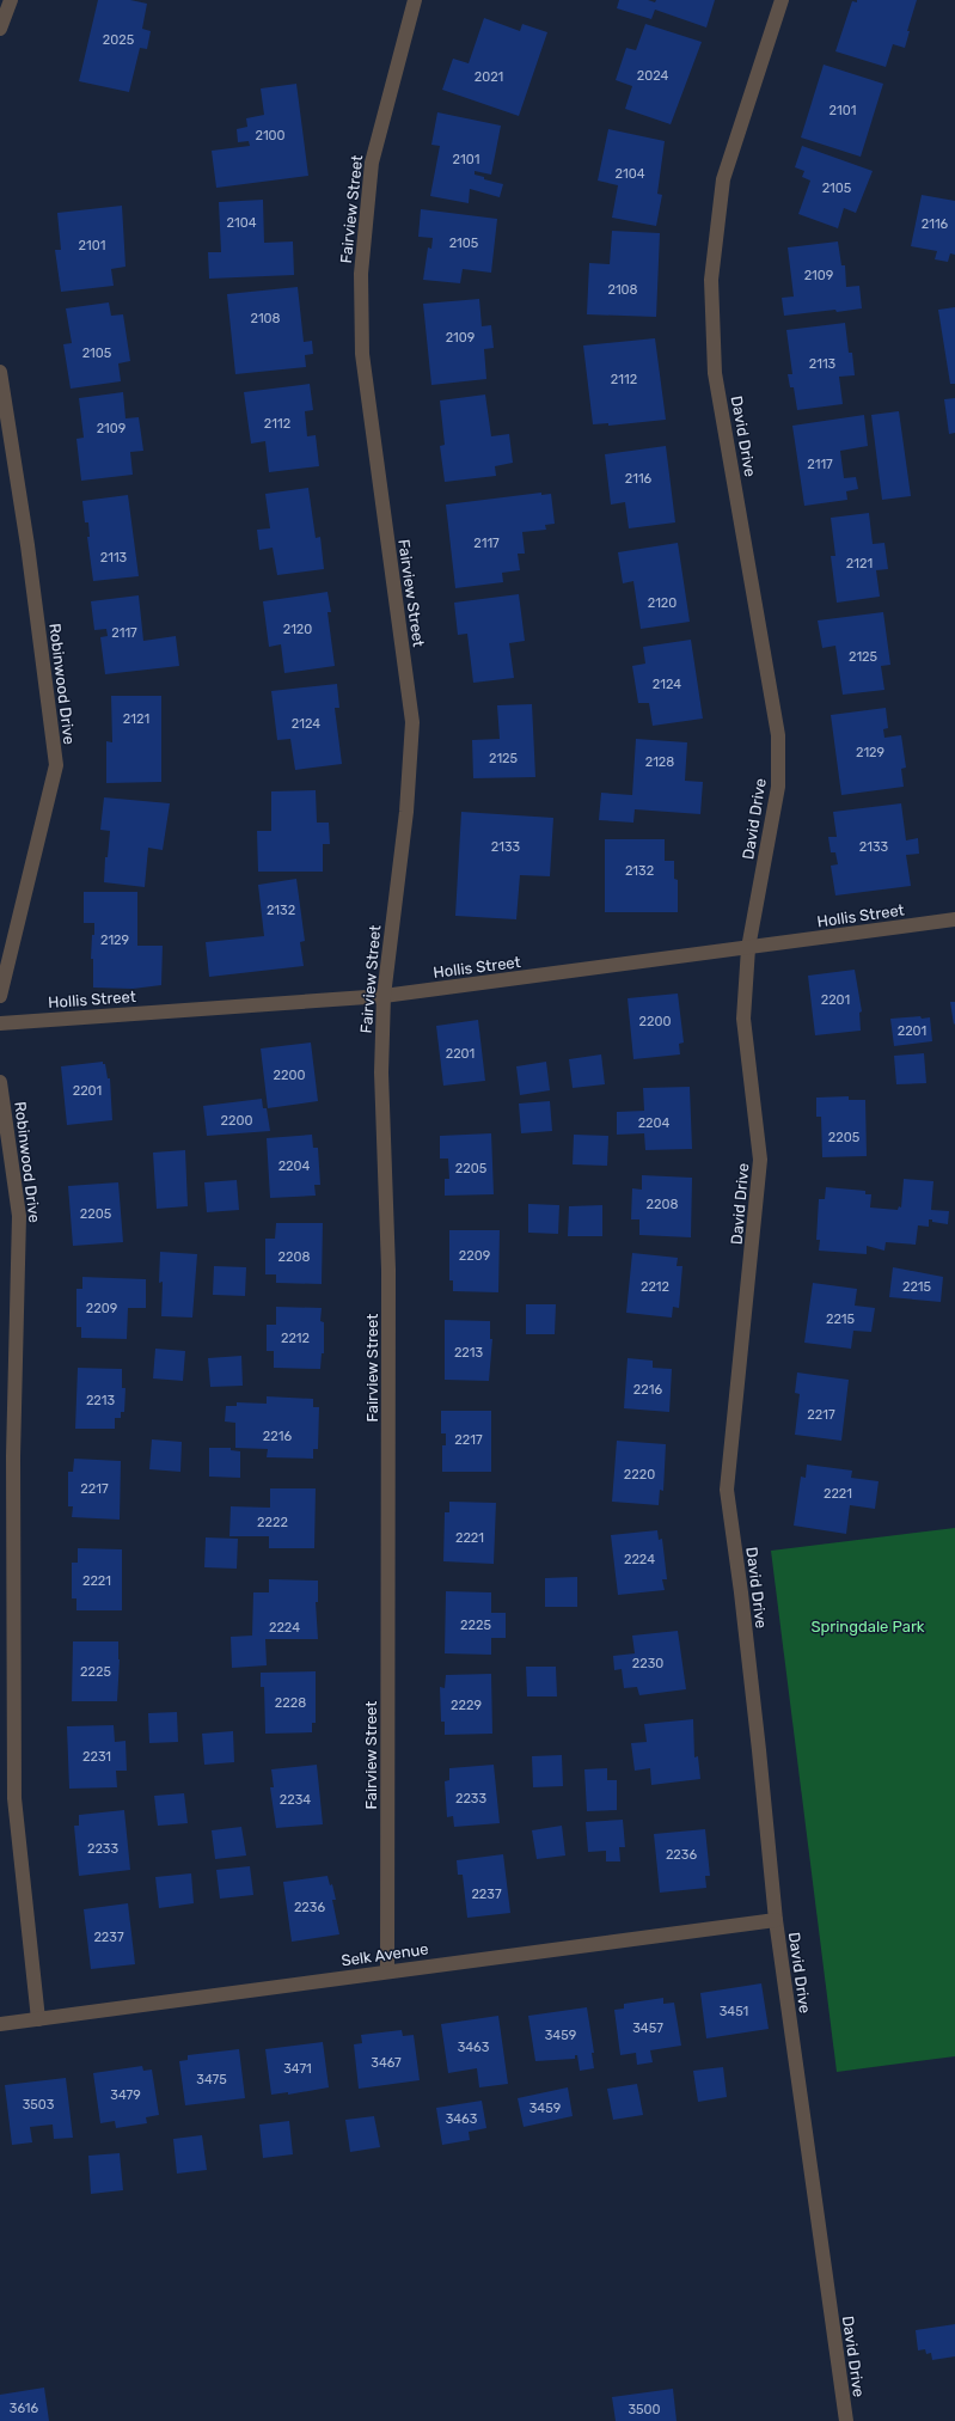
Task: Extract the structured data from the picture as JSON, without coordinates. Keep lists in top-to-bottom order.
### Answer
{
  "streets": {
    "street": [
      "Fairview Street",
      "David Drive",
      "Robinwood Drive",
      "Hollis Street",
      "Selk Avenue"
    ]
  },
  "crossings": [
    ["Fairview Street", "Hollis Street"],
    ["Fairview Street", "Selk Avenue"],
    ["David Drive", "Hollis Street"],
    ["David Drive", "Selk Avenue"],
    ["Robinwood Drive", "Selk Avenue"]
  ],
  "parks": ["Springdale Park"],
  "house_numbers": [
    "2025",
    "2024",
    "2021",
    "2101",
    "2100",
    "2101",
    "2104",
    "2105",
    "2104",
    "2116",
    "2105",
    "2101",
    "2109",
    "2108",
    "2108",
    "2109",
    "2105",
    "2113",
    "2112",
    "2112",
    "2109",
    "2117",
    "2116",
    "2117",
    "2113",
    "2121",
    "2120",
    "2120",
    "2117",
    "2125",
    "2124",
    "2121",
    "2124",
    "2129",
    "2125",
    "2128",
    "2133",
    "2133",
    "2132",
    "2132",
    "2129",
    "2201",
    "2200",
    "2201",
    "2201",
    "2200",
    "2201",
    "2200",
    "2204",
    "2205",
    "2204",
    "2205",
    "2208",
    "2205",
    "2209",
    "2208",
    "2212",
    "2215",
    "2209",
    "2215",
    "2212",
    "2213",
    "2216",
    "2213",
    "2217",
    "2216",
    "2217",
    "2220",
    "2217",
    "2221",
    "2222",
    "2221",
    "2224",
    "2221",
    "2225",
    "2224",
    "2230",
    "2225",
    "2228",
    "2229",
    "2231",
    "2233",
    "2234",
    "2233",
    "2236",
    "2237",
    "2236",
    "2237",
    "3451",
    "3457",
    "3459",
    "3463",
    "3467",
    "3471",
    "3475",
    "3479",
    "3503",
    "3459",
    "3463",
    "3616",
    "3500"
  ]
}
